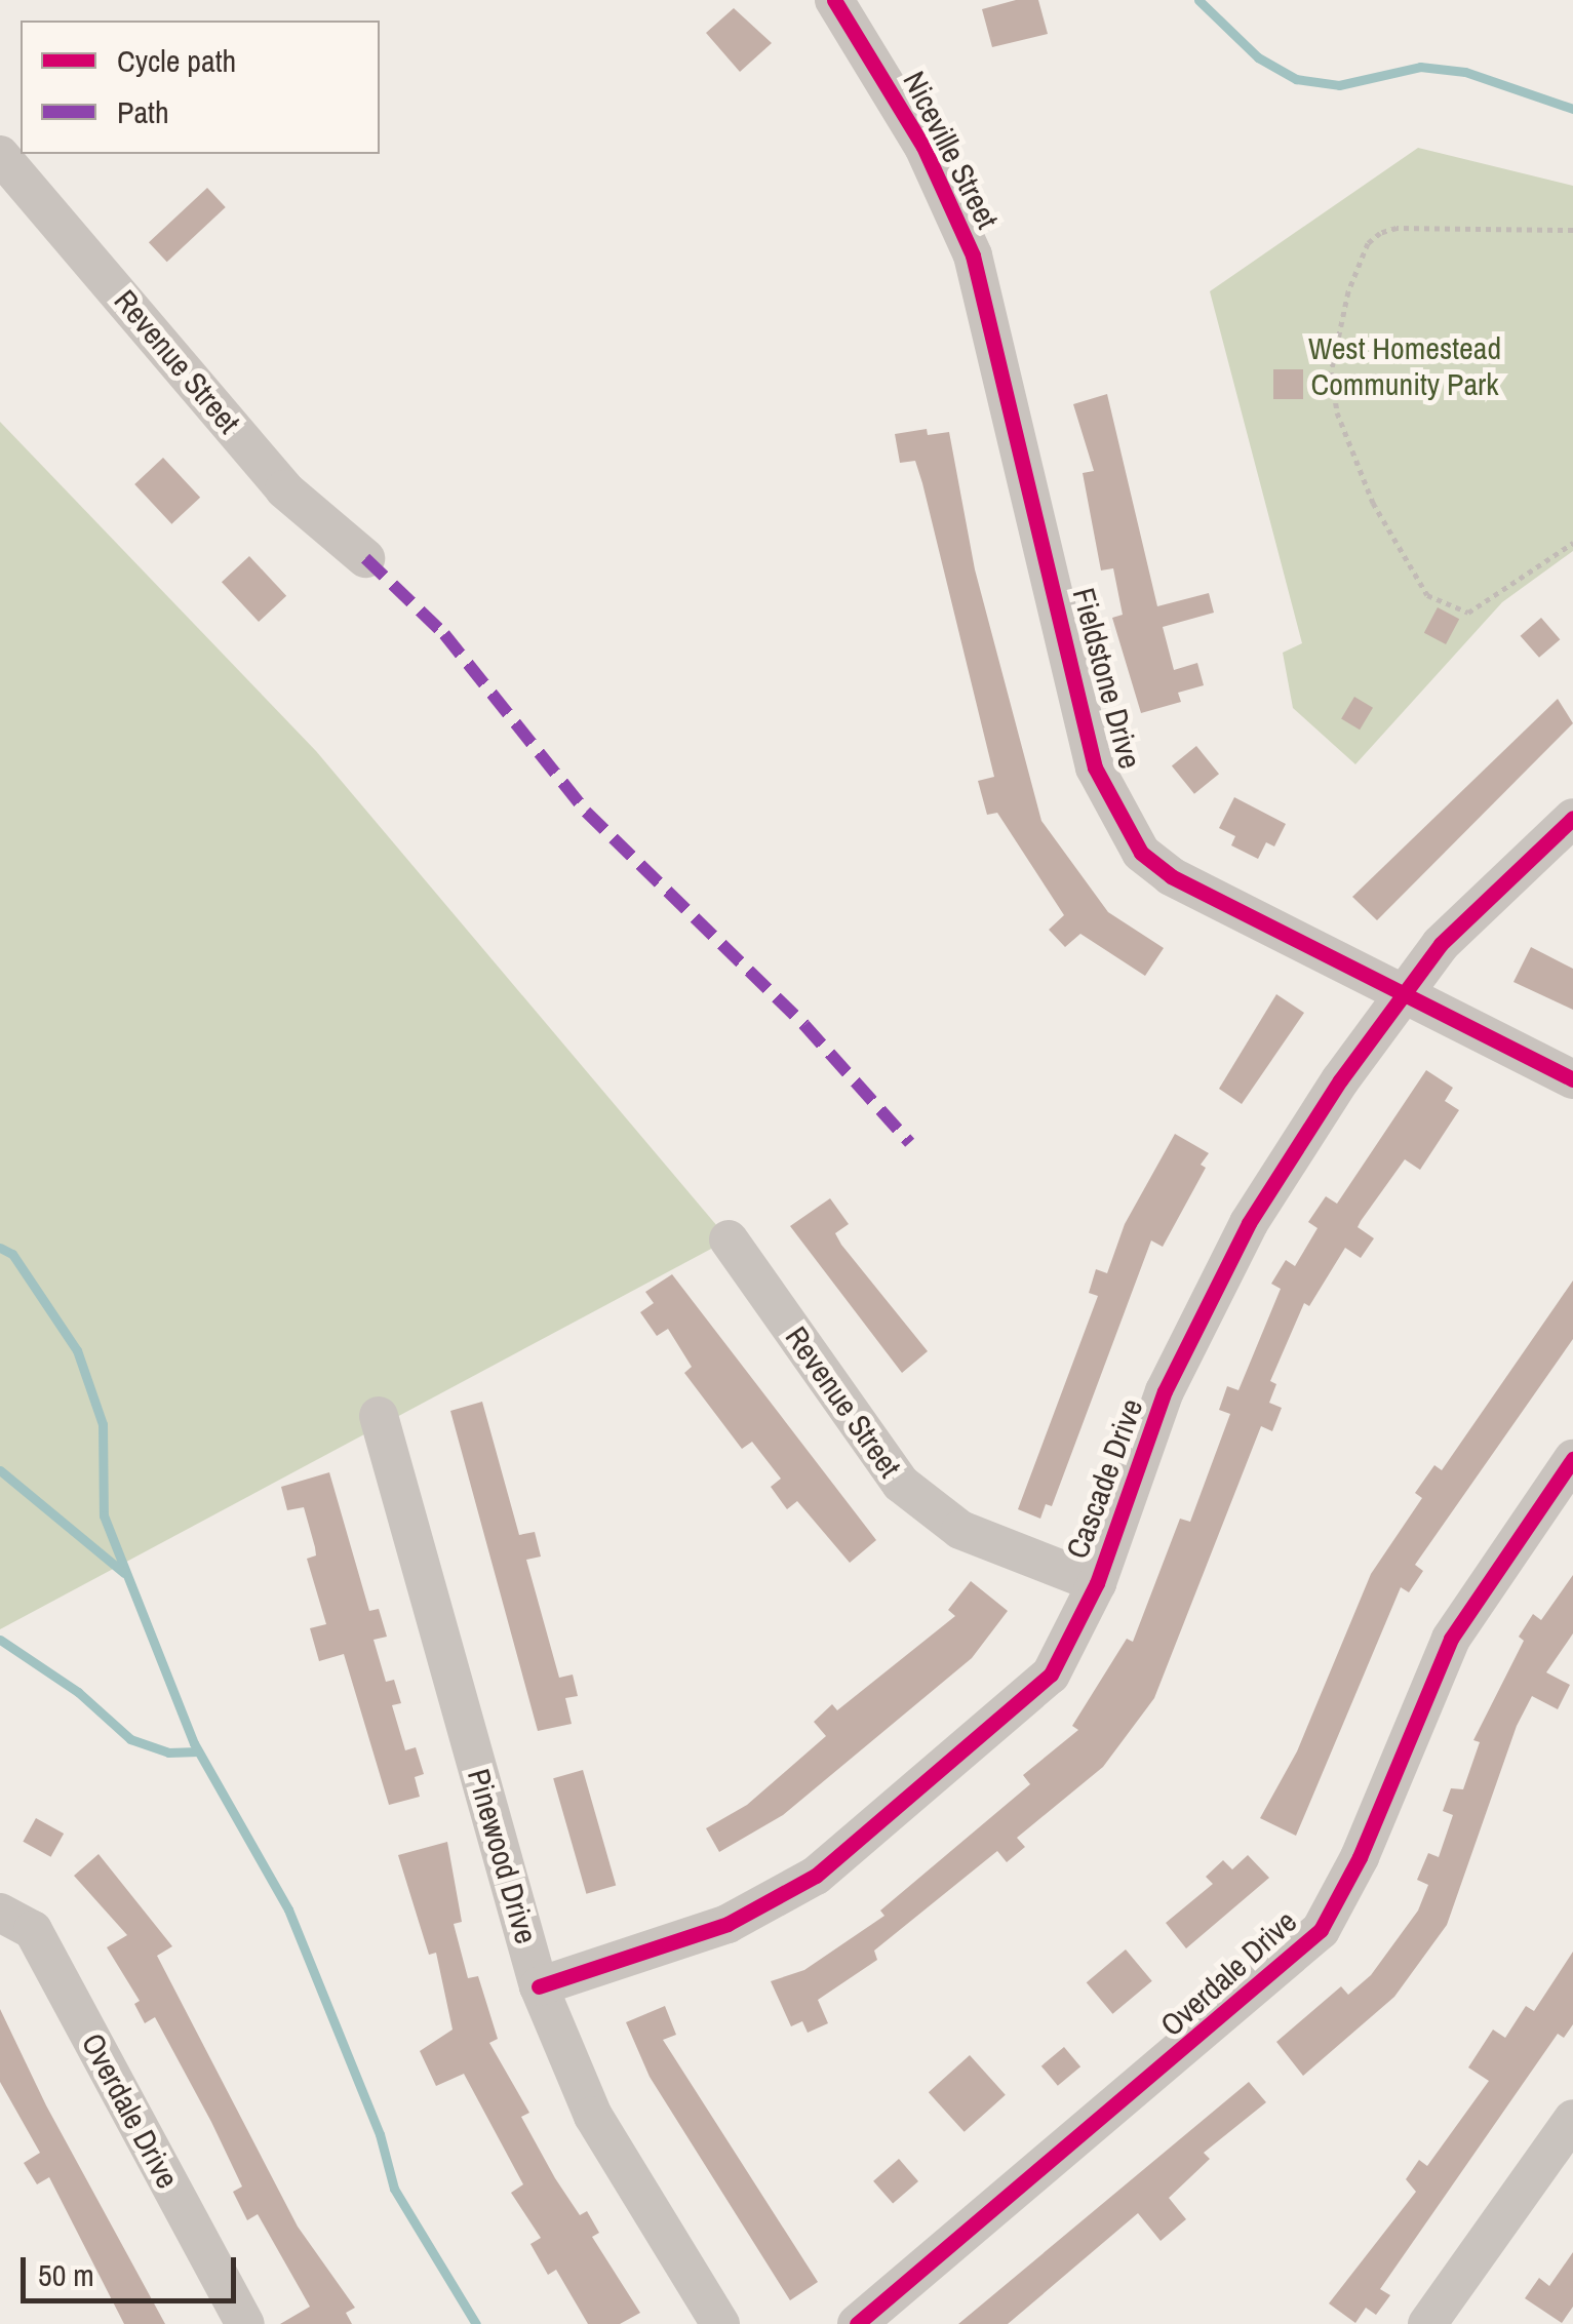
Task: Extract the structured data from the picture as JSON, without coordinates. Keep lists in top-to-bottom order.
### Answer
{
  "streets": {
    "street": [
      "Niceville Street",
      "Revenue Street",
      "Fieldstone Drive",
      "Cascade Drive",
      "Pinewood Drive",
      "Overdale Drive"
    ]
  },
  "crossings": [
    ["Niceville Street", "Fieldstone Drive"],
    ["Revenue Street", "Cascade Drive"],
    ["Fieldstone Drive", "Cascade Drive"],
    ["Cascade Drive", "Pinewood Drive"]
  ],
  "parks": ["West Homestead Community Park"],
  "legend": ["Cycle path", "Path"],
  "scale_bar": "50 m"
}
